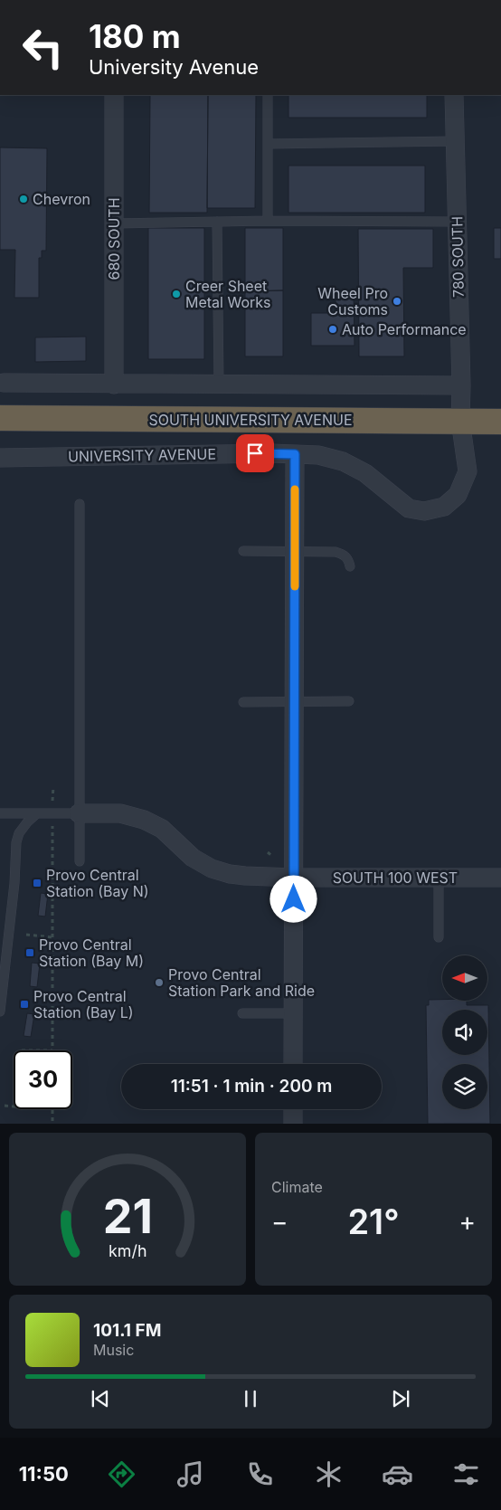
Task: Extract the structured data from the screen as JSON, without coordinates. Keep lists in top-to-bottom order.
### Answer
{
  "streets": {
    "highway": ["SOUTH UNIVERSITY AVENUE"],
    "street": [
      "680 SOUTH",
      "780 SOUTH",
      "UNIVERSITY AVENUE",
      "SOUTH 100 WEST"
    ]
  },
  "crossings": [
    ["780 SOUTH", "SOUTH UNIVERSITY AVENUE"],
    ["780 SOUTH", "UNIVERSITY AVENUE"],
    ["SOUTH UNIVERSITY AVENUE", "UNIVERSITY AVENUE"]
  ],
  "places": {
    "other": [
      "Chevron",
      "Creer Sheet Metal Works",
      "Wheel Pro Customs",
      "Auto Performance",
      "Provo Central Station Park and Ride"
    ],
    "transit": ["Provo Central Station (Bay N)", "Provo Central Station (Bay M)", "Provo Central Station (Bay L)"]
  },
  "north": "left",
  "page": {
    "turn": ["180 m", "University Avenue"],
    "limit": "30",
    "trip": "11:51 · 1 min · 200 m",
    "tile": "Climate",
    "heat": ["−", "21°", "+"],
    "song": ["101.1 FM", "Music"],
    "tabs": "11:50",
    "gauge": ["21", "km/h"]
  }
}
